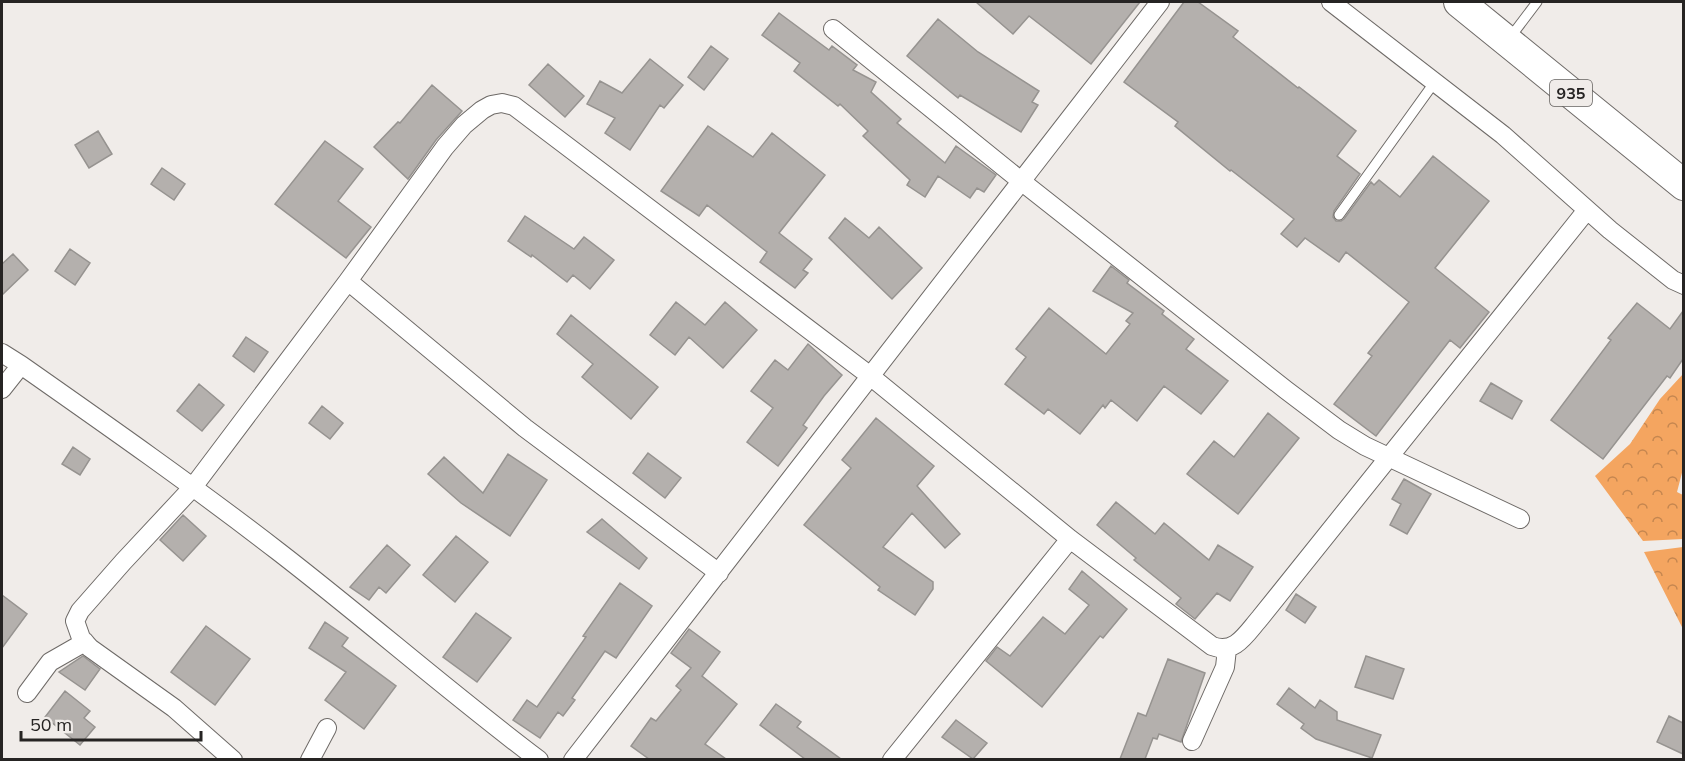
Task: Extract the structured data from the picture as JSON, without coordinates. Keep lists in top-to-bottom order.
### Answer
{
  "streets": {
    "main road": ["935"]
  },
  "scale_bar": "50 m"
}
